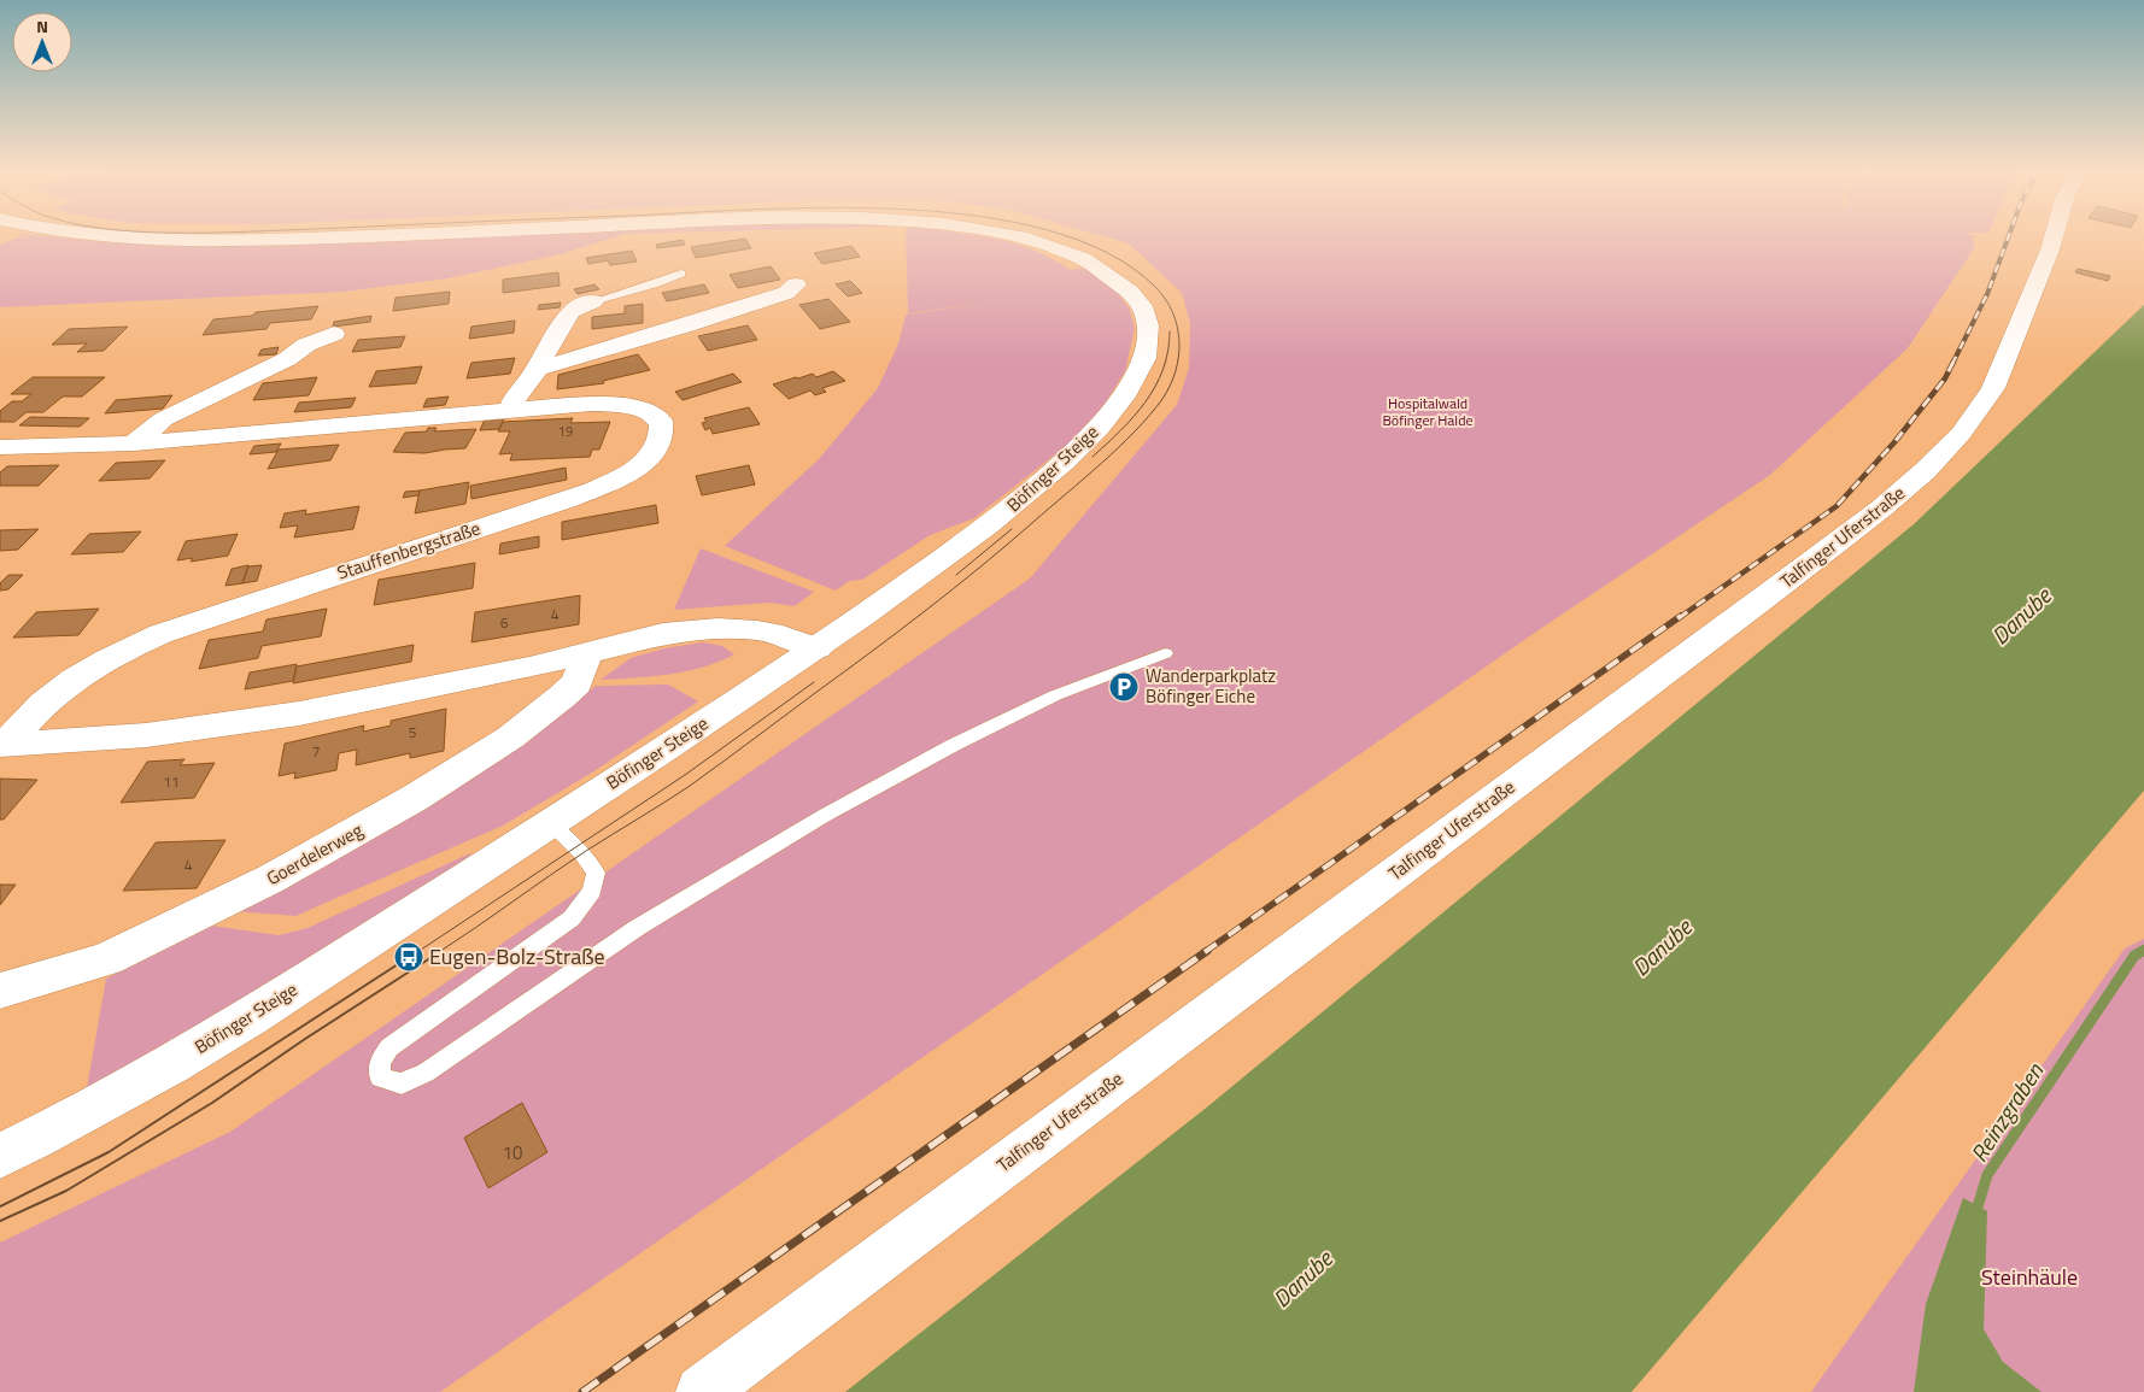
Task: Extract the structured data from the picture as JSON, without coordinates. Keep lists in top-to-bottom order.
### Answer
{
  "streets": {
    "street": [
      "Böfinger Steige",
      "Talfinger Uferstraße",
      "Stauffenbergstraße",
      "Goerdelerweg"
    ]
  },
  "water": ["Danube", "Reinzgraben"],
  "parks": ["Hospitalwald Böfinger Halde", "Steinhäule"],
  "places": {
    "parking": ["Wanderparkplatz Böfinger Eiche"],
    "bus stop": ["Eugen-Bolz-Straße"]
  },
  "house_numbers": [
    "19",
    "4",
    "6",
    "5",
    "7",
    "11",
    "4",
    "10"
  ],
  "north": "top"
}
